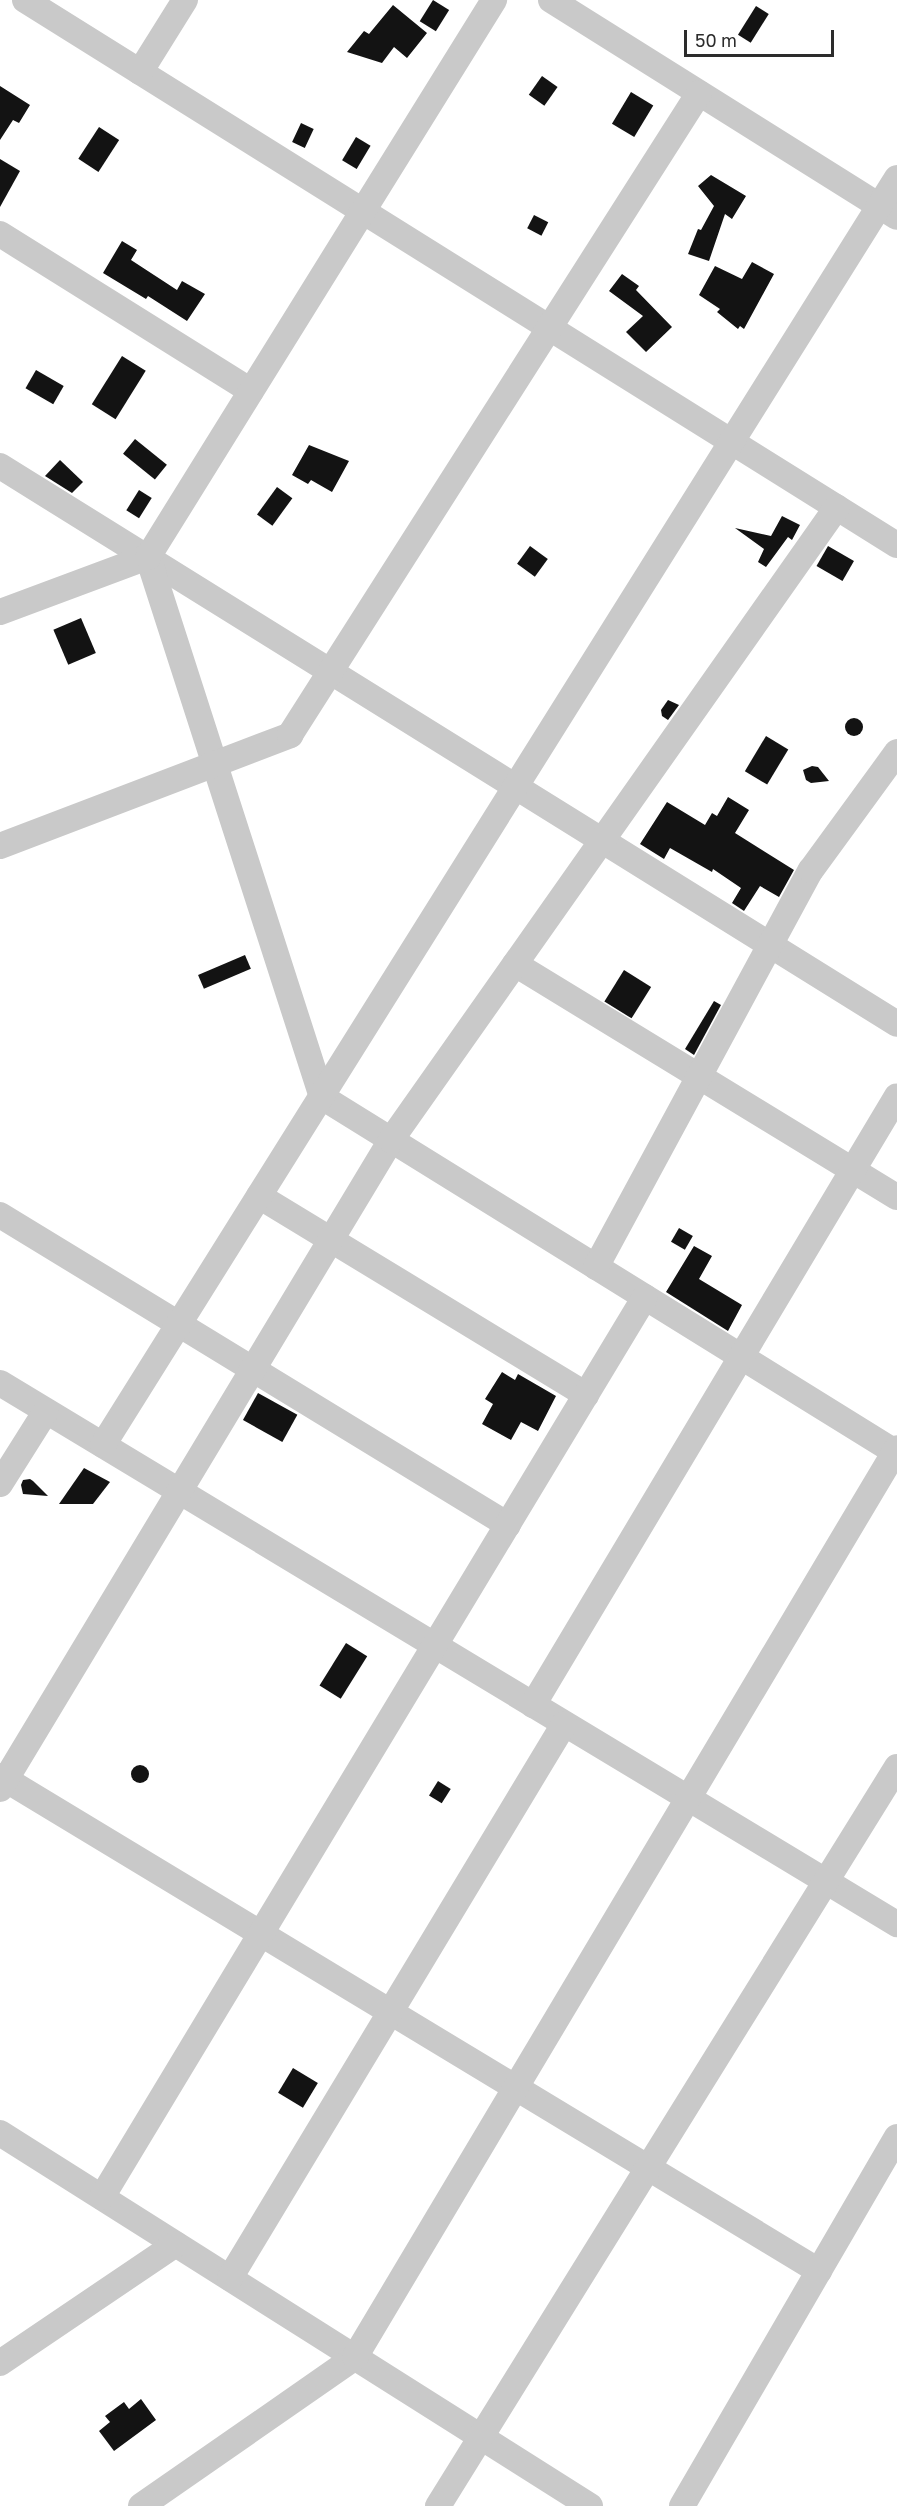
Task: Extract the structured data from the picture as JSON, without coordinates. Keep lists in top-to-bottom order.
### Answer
{
  "scale_bar": "50 m"
}
